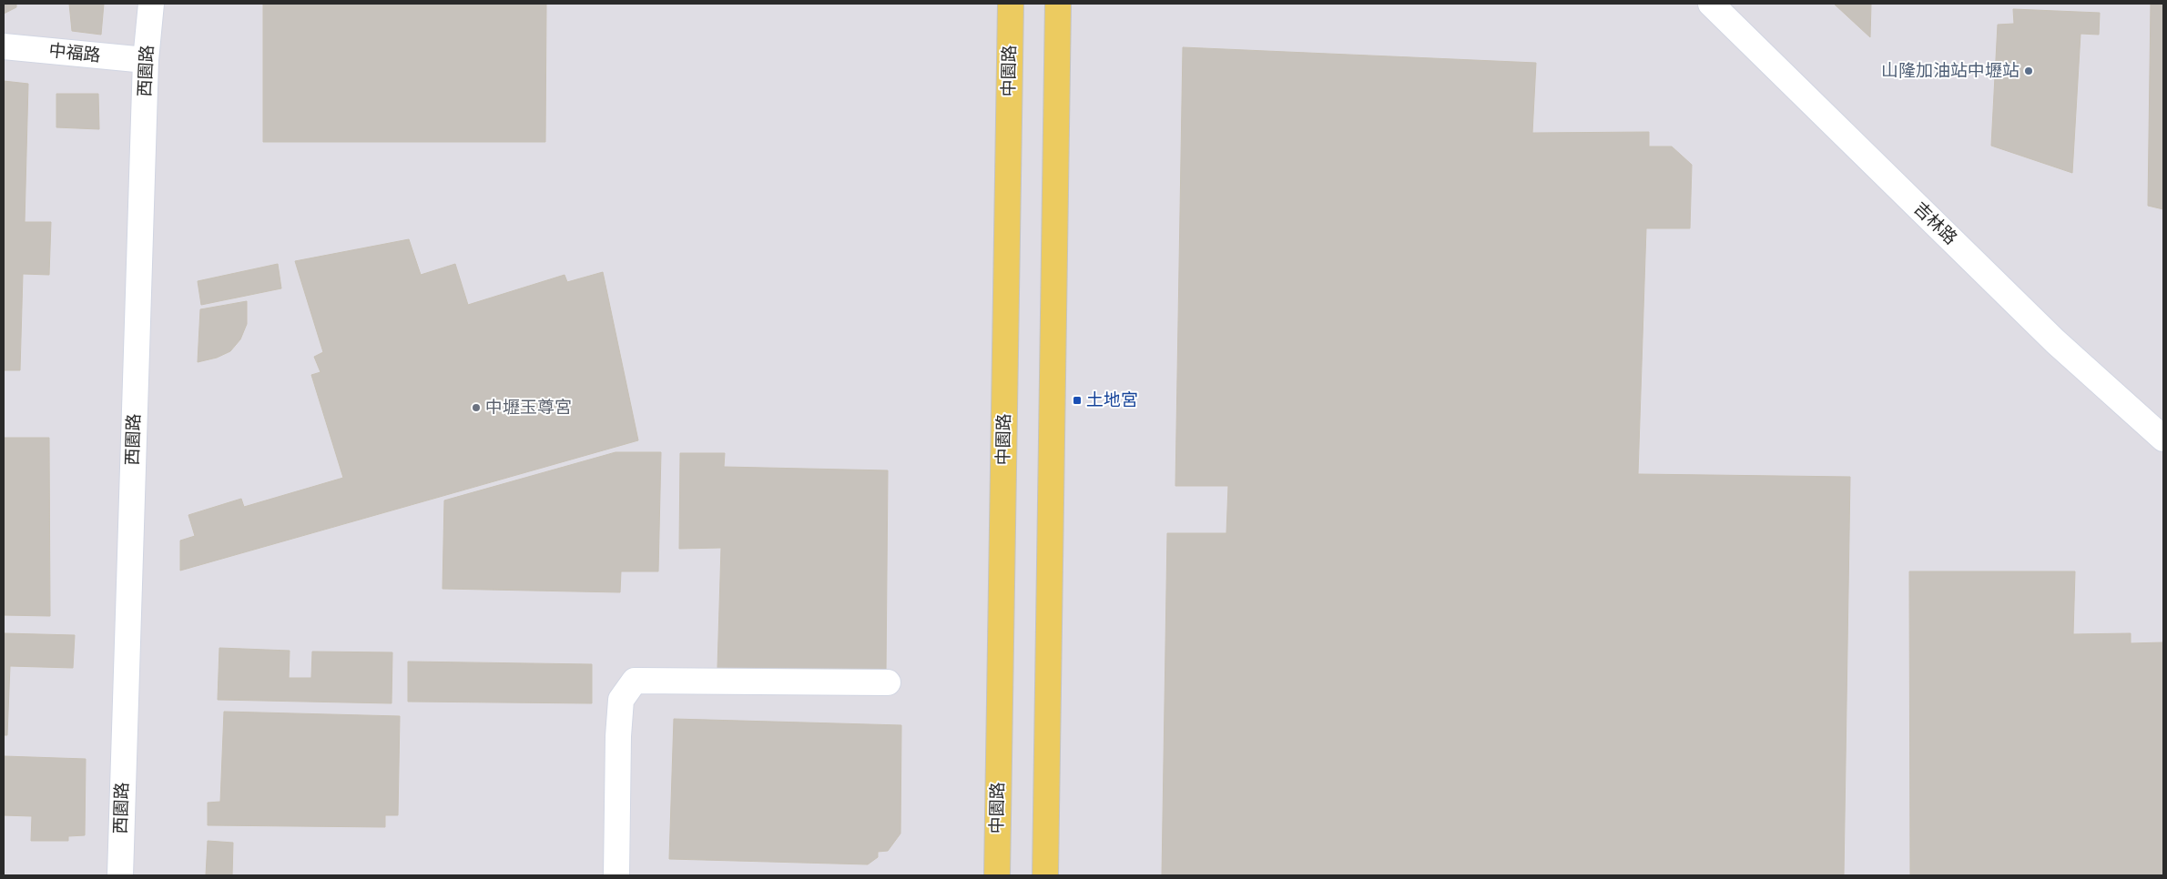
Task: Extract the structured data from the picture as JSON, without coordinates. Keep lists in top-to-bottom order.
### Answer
{
  "streets": {
    "main road": ["中園路"],
    "street": ["中福路", "西園路", "吉林路"]
  },
  "crossings": [
    ["中福路", "西園路"]
  ],
  "places": {
    "other": ["山隆加油站中壢站", "中壢玉尊宮"],
    "transit": ["土地宮"]
  }
}
